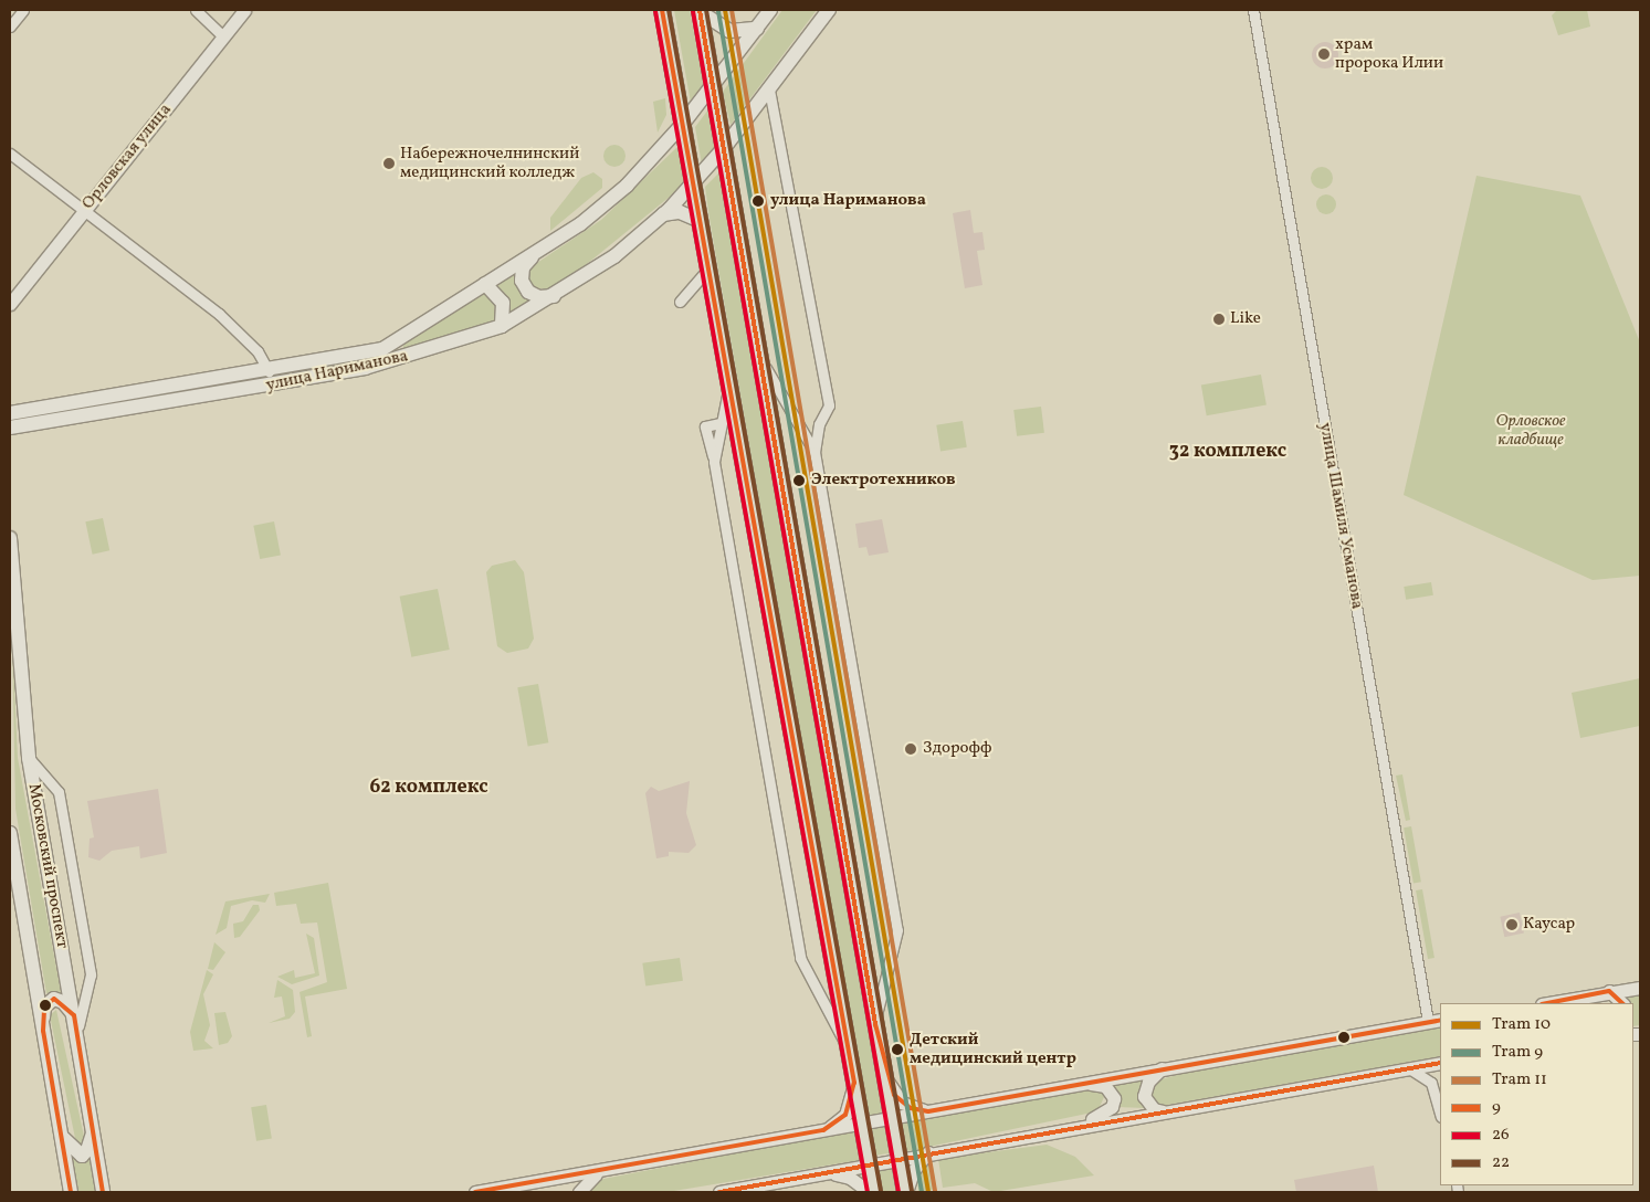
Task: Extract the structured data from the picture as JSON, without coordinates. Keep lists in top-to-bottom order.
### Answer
{
  "streets": {
    "main road": ["улица Нариманова", "Московский проспект"],
    "street": ["Орловская улица", "улица Шамиля Усманова"]
  },
  "districts": ["32 комплекс", "62 комплекс"],
  "parks": ["Орловское кладбище"],
  "places": [
    "храм пророка Илии",
    "Набережночелнинский медицинский колледж",
    "улица Нариманова",
    "Like",
    "Электротехников",
    "Здорофф",
    "Каусар",
    "Детский медицинский центр"
  ],
  "lines": [
    "tram line 10",
    "tram line 11",
    "transit line 9",
    "transit line 22",
    "tram line 9",
    "transit line 26"
  ],
  "legend": [
    "Tram 10",
    "Tram 9",
    "Tram 11",
    "9",
    "26",
    "22"
  ]
}
